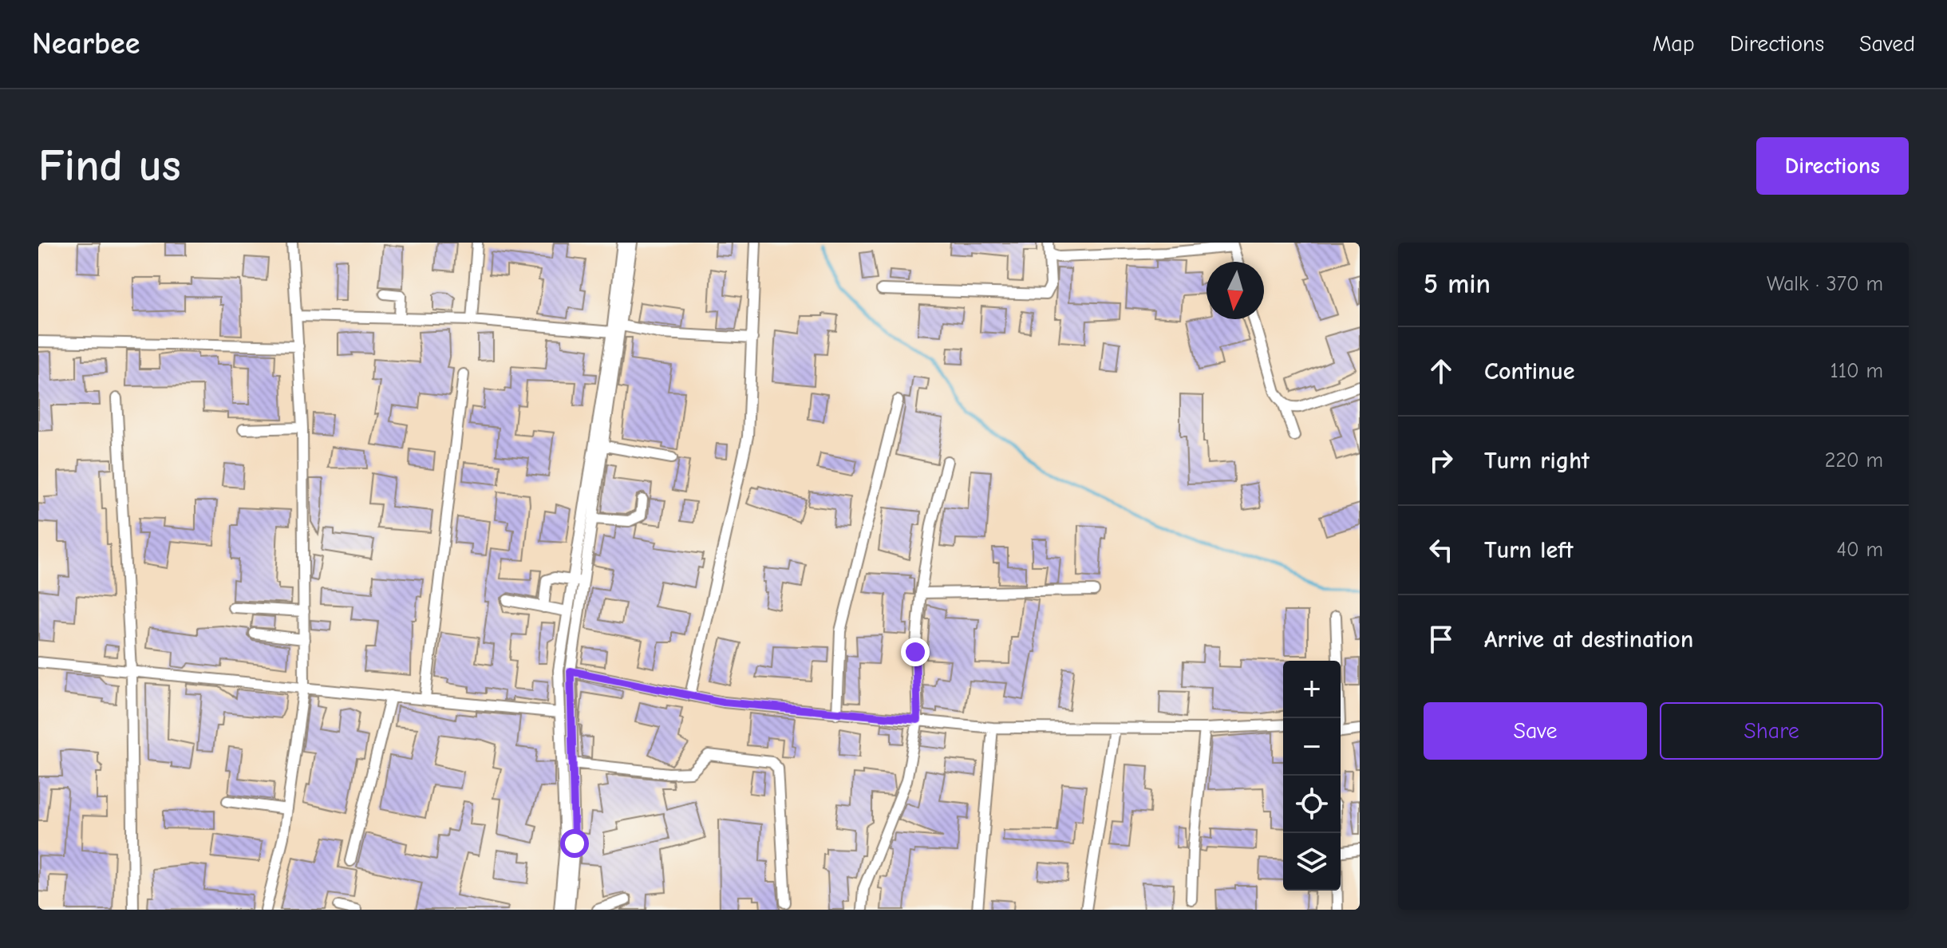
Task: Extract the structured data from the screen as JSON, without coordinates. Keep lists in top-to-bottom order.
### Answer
{
  "north": "bottom",
  "page": {
    "header": "Nearbee",
    "nav": ["Map", "Directions", "Saved"],
    "buttons": [
      "Directions",
      ["Save", "Share"]
    ],
    "title": "Find us",
    "heading": ["5 min", "Walk · 370 m"],
    "list": [
      ["Continue", "110 m"],
      ["Turn right", "220 m"],
      ["Turn left", "40 m"],
      "Arrive at destination"
    ],
    "map_buttons": ["+", "−"]
  }
}
